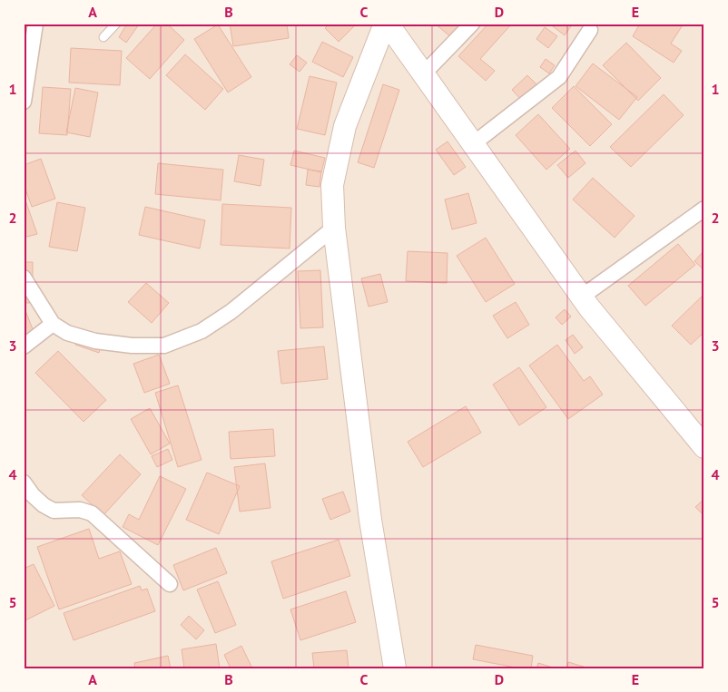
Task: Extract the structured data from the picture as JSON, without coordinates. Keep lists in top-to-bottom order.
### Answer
{
  "grid": {
    "columns": [
      "A",
      "B",
      "C",
      "D",
      "E"
    ],
    "rows": [
      "1",
      "2",
      "3",
      "4",
      "5"
    ]
  }
}
